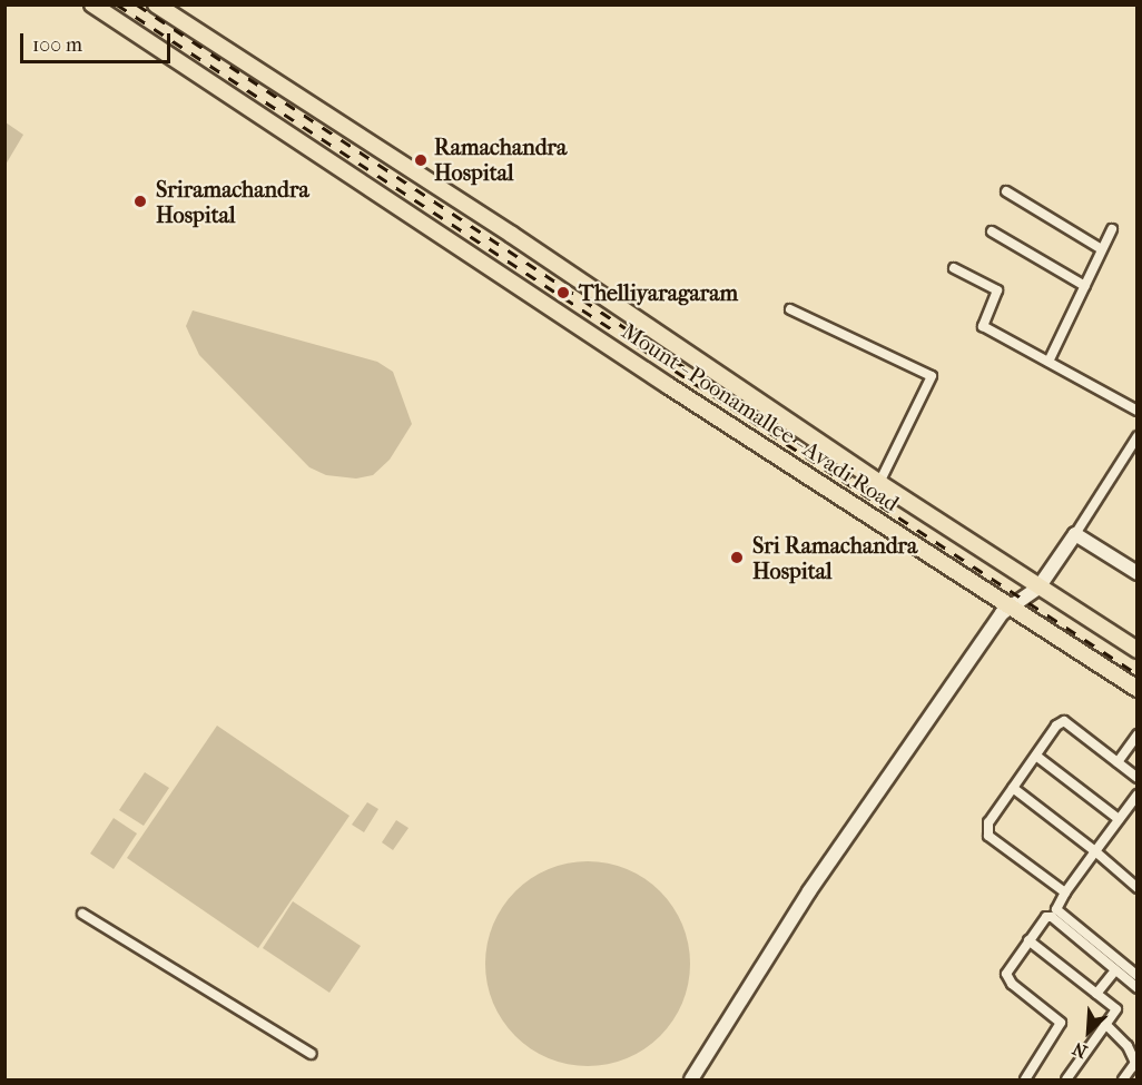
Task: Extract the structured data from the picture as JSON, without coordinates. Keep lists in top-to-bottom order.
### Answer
{
  "streets": {
    "main road": ["Mount - Poonamallee - Avadi Road"]
  },
  "places": [
    "Ramachandra Hospital",
    "Sriramachandra Hospital",
    "Thelliyaragaram",
    "Sri Ramachandra Hospital"
  ],
  "scale_bar": "100 m",
  "north": "bottom left"
}
